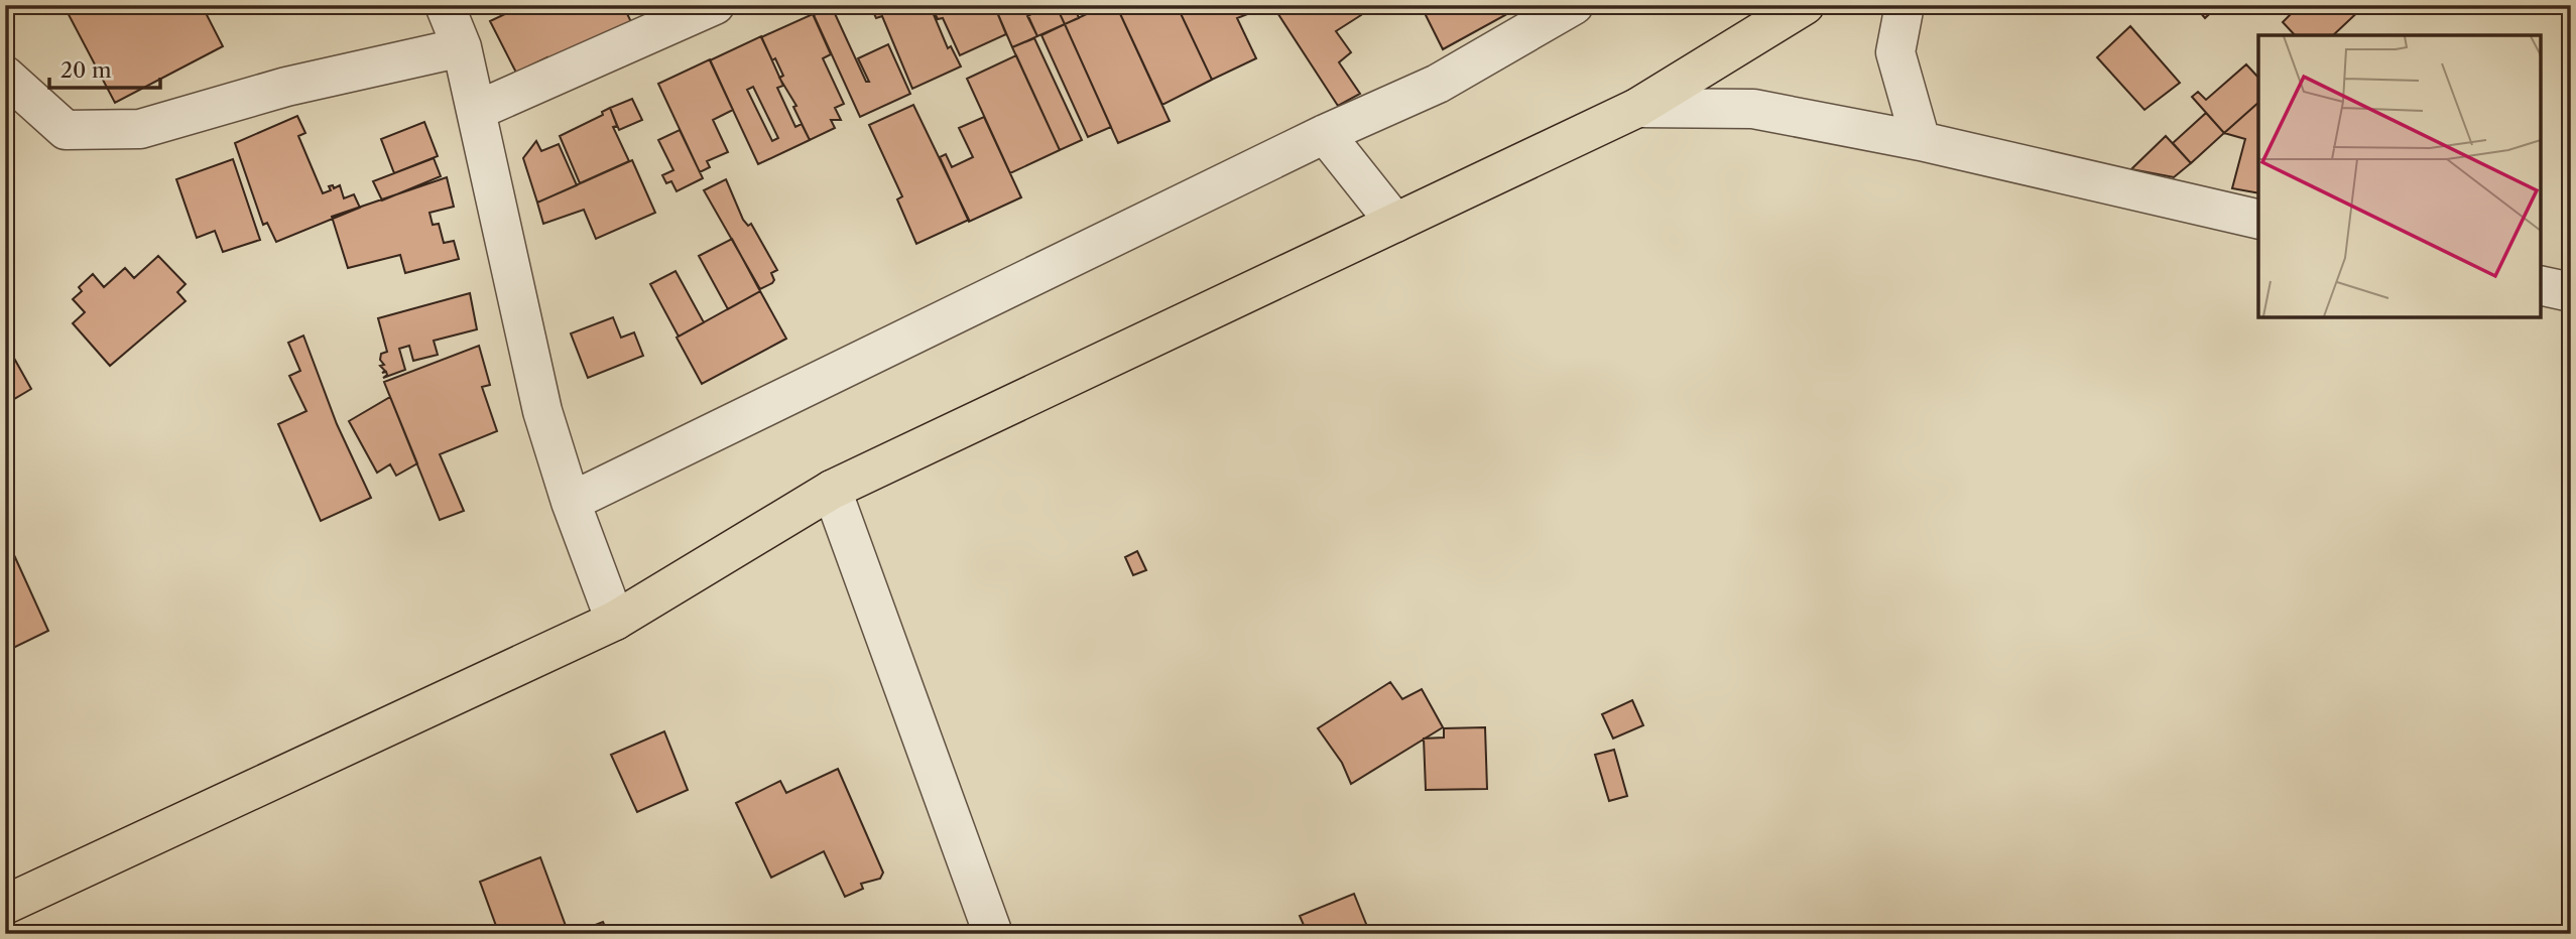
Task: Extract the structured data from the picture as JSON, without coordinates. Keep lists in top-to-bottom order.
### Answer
{
  "scale_bar": "20 m"
}
